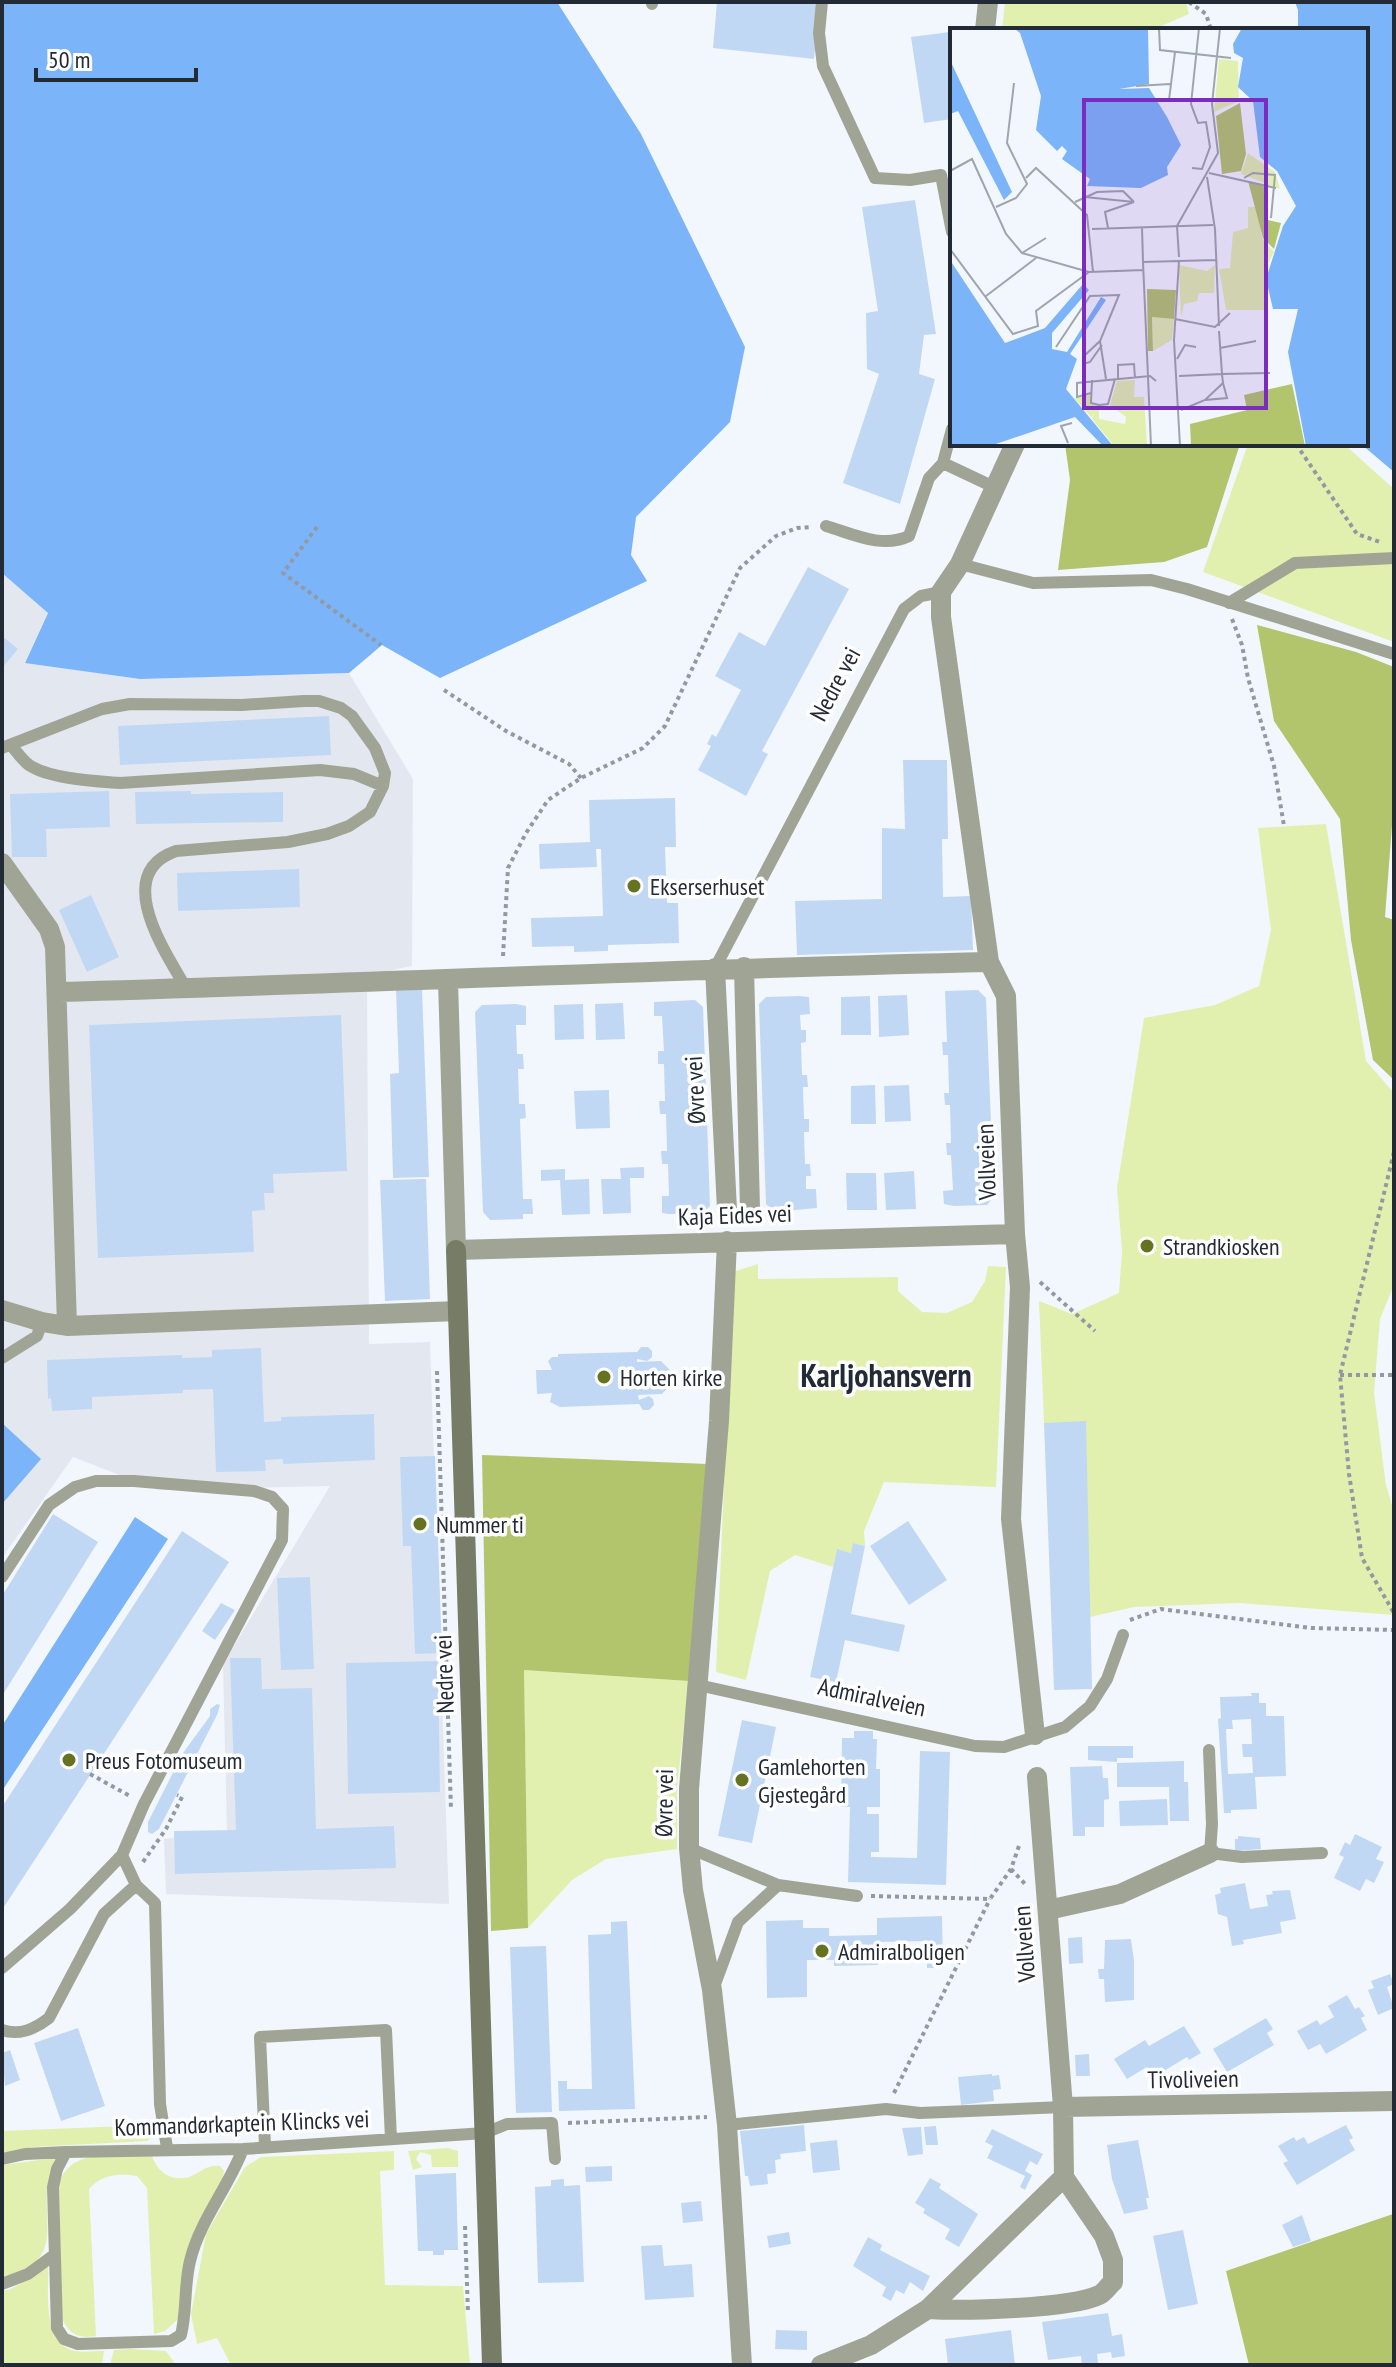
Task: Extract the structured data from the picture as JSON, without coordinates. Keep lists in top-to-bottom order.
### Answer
{
  "streets": {
    "main road": ["Nedre vei"],
    "street": [
      "Øvre vei",
      "Vollveien",
      "Kaja Eides vei",
      "Tivoliveien"
    ],
    "lane": ["Admiralveien", "Kommandørkaptein Klincks vei"]
  },
  "crossings": [
    ["Nedre vei", "Øvre vei"],
    ["Nedre vei", "Vollveien"],
    ["Nedre vei", "Kaja Eides vei"],
    ["Nedre vei", "Kommandørkaptein Klincks vei"],
    ["Øvre vei", "Kaja Eides vei"],
    ["Øvre vei", "Admiralveien"],
    ["Vollveien", "Kaja Eides vei"],
    ["Vollveien", "Admiralveien"],
    ["Vollveien", "Tivoliveien"]
  ],
  "districts": ["Karljohansvern"],
  "places": [
    "Ekserserhuset",
    "Strandkiosken",
    "Horten kirke",
    "Nummer ti",
    "Preus Fotomuseum",
    "Gamlehorten Gjestegård",
    "Admiralboligen"
  ],
  "scale_bar": "50 m"
}
